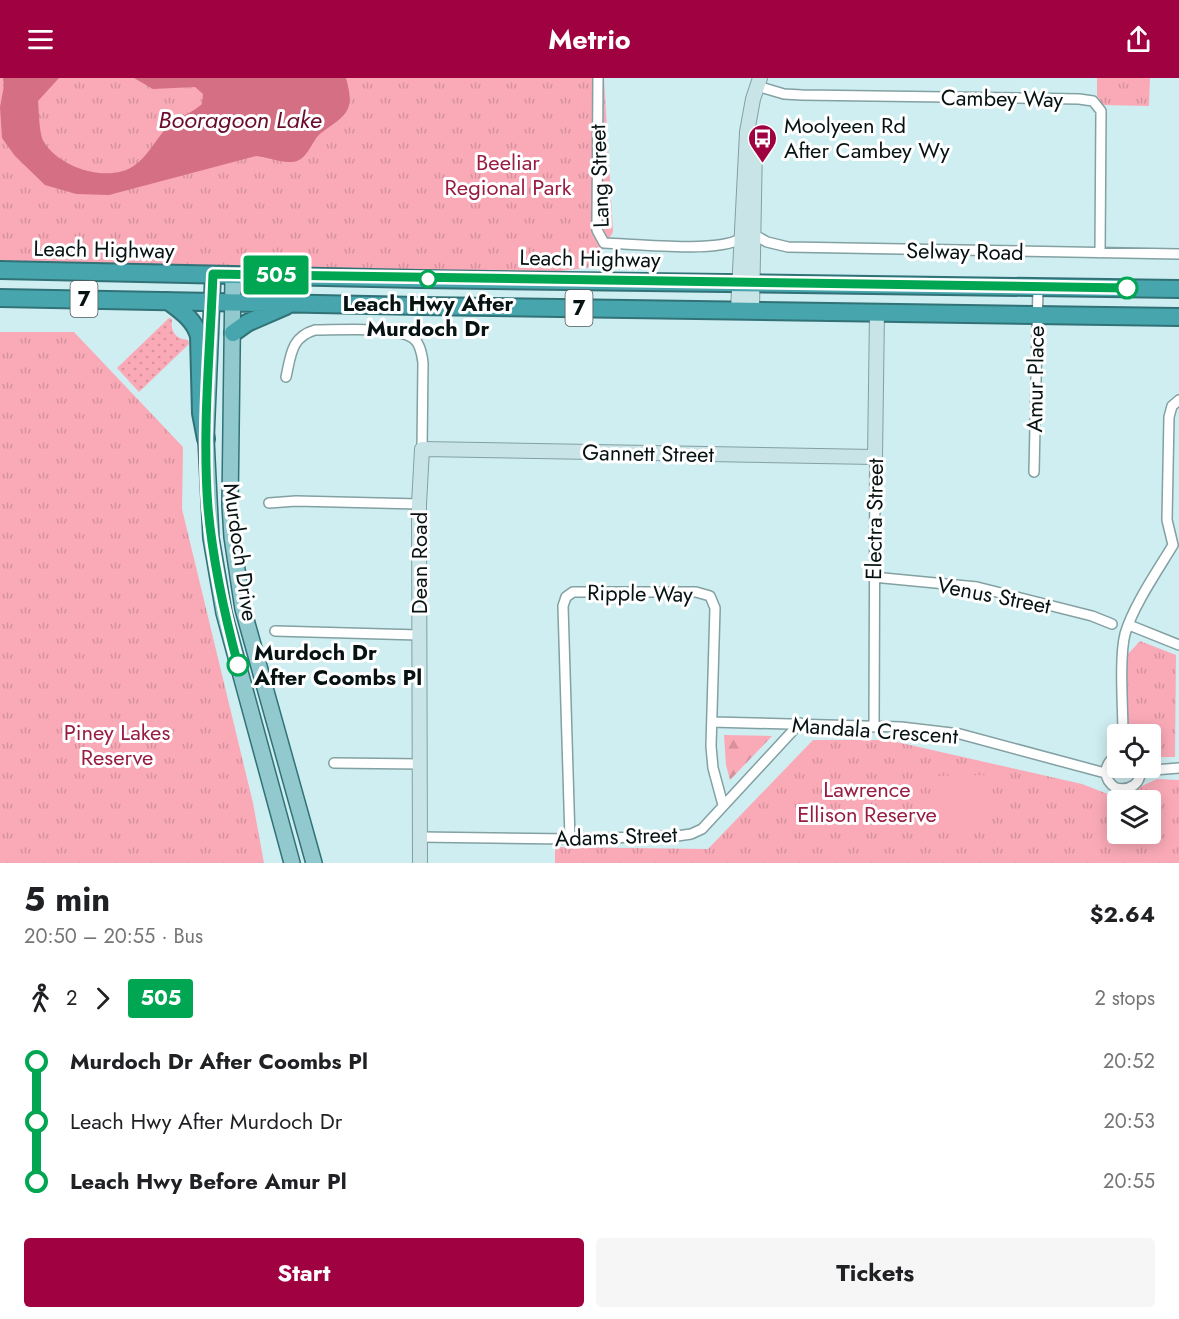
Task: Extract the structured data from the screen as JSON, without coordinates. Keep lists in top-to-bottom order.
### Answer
{
  "streets": {
    "highway": ["Leach Highway", "7"],
    "main road": ["Murdoch Drive"],
    "street": [
      "Cambey Way",
      "Lang Street",
      "Selway Road",
      "Amur Place",
      "Gannett Street",
      "Electra Street",
      "Dean Road",
      "Ripple Way",
      "Venus Street",
      "Mandala Crescent",
      "Adams Street"
    ]
  },
  "crossings": [
    ["Cambey Way", "Selway Road"],
    ["Lang Street", "Selway Road"],
    ["Leach Highway", "Amur Place"],
    ["Leach Highway", "Murdoch Drive"],
    ["7", "Amur Place"],
    ["7", "Electra Street"],
    ["7", "Murdoch Drive"],
    ["Gannett Street", "Electra Street"],
    ["Gannett Street", "Dean Road"],
    ["Electra Street", "Venus Street"],
    ["Electra Street", "Mandala Crescent"],
    ["Dean Road", "Adams Street"],
    ["Ripple Way", "Mandala Crescent"],
    ["Ripple Way", "Adams Street"],
    ["Mandala Crescent", "Adams Street"]
  ],
  "water": ["Booragoon Lake"],
  "parks": ["Beeliar Regional Park", "Piney Lakes Reserve", "Lawrence Ellison Reserve"],
  "places": {
    "bus stop": ["Moolyeen Rd After Cambey Wy"],
    "other": ["Leach Hwy After Murdoch Dr", "Murdoch Dr After Coombs Pl"]
  },
  "lines": ["bus line 505"],
  "page": {
    "header": "Metrio",
    "on_map": "505",
    "heading": ["5 min", "20:50 – 20:55 · Bus", "$2.64"],
    "legs": ["2", "505", "2 stops"],
    "list": [
      {
        "name": "Murdoch Dr After Coombs Pl",
        "value": "20:52"
      },
      {
        "name": "Leach Hwy After Murdoch Dr",
        "value": "20:53"
      },
      {
        "name": "Leach Hwy Before Amur Pl",
        "value": "20:55"
      }
    ],
    "buttons": ["Start", "Tickets"]
  }
}
